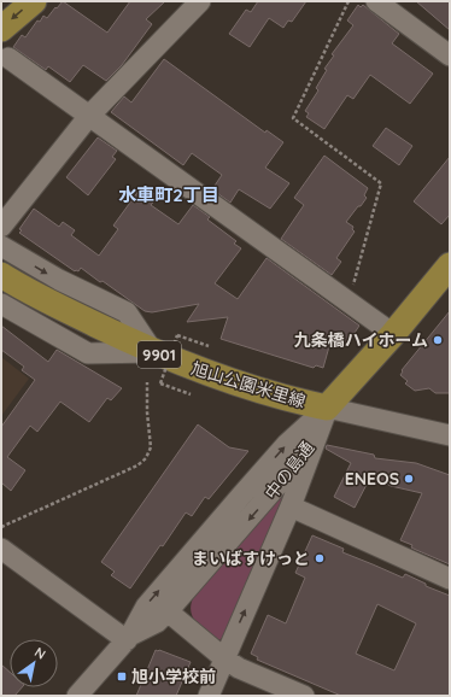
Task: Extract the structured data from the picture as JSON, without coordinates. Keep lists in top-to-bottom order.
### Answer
{
  "streets": {
    "main road": ["9901", "旭山公園米里線"],
    "street": ["中の島通"]
  },
  "crossings": [
    ["旭山公園米里線", "中の島通"]
  ],
  "districts": ["水車町2丁目"],
  "places": {
    "other": ["九条橋ハイホーム", "ENEOS", "まいばすけっと"],
    "transit": ["旭小学校前"]
  },
  "north": "top right"
}
